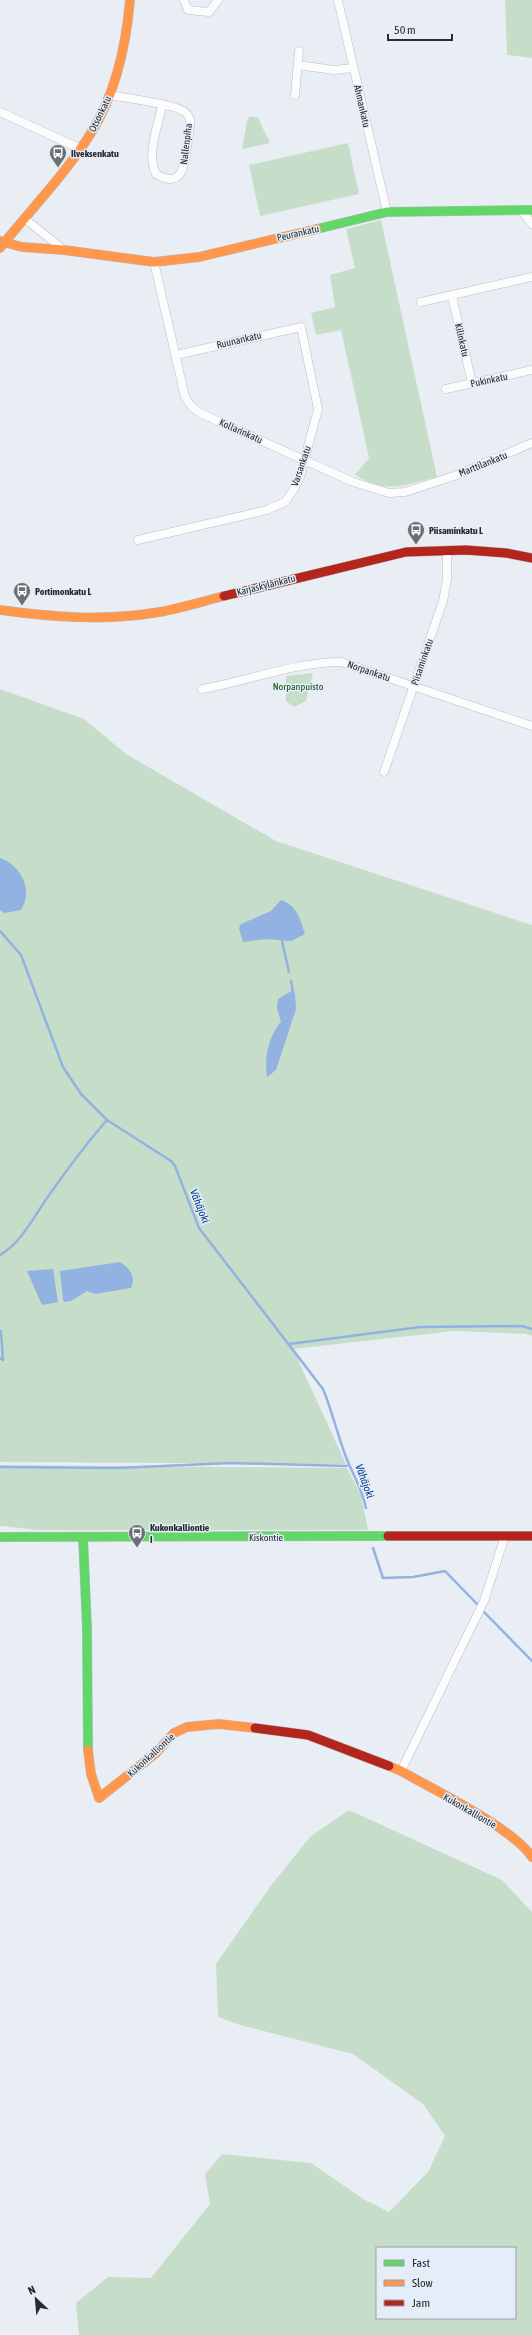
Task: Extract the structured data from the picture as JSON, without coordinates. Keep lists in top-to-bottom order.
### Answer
{
  "streets": {
    "street": [
      "Ahmankatu",
      "Otsonkatu",
      "Nallenpiha",
      "Peurankatu",
      "Ruunankatu",
      "Kilinkatu",
      "Pukinkatu",
      "Kollarinkatu",
      "Marttilankatu",
      "Varsankatu",
      "Karjaskylänkatu",
      "Piisaminkatu",
      "Norpankatu",
      "Kiskontie",
      "Kukonkalliontie"
    ]
  },
  "crossings": [
    ["Ahmankatu", "Peurankatu"],
    ["Otsonkatu", "Nallenpiha"],
    ["Otsonkatu", "Peurankatu"],
    ["Peurankatu", "Kollarinkatu"],
    ["Ruunankatu", "Kollarinkatu"],
    ["Ruunankatu", "Varsankatu"],
    ["Kilinkatu", "Pukinkatu"],
    ["Kollarinkatu", "Marttilankatu"],
    ["Kollarinkatu", "Varsankatu"],
    ["Karjaskylänkatu", "Piisaminkatu"],
    ["Piisaminkatu", "Norpankatu"],
    ["Kiskontie", "Kukonkalliontie"]
  ],
  "water": ["Vähäjoki"],
  "parks": ["Norpanpuisto"],
  "places": {
    "bus stop": [
      "Ilveksenkatu",
      "Piisaminkatu L",
      "Portimonkatu L",
      "Kukonkalliontie I"
    ]
  },
  "legend": ["Fast", "Slow", "Jam"],
  "scale_bar": "50 m",
  "north": "top left"
}
